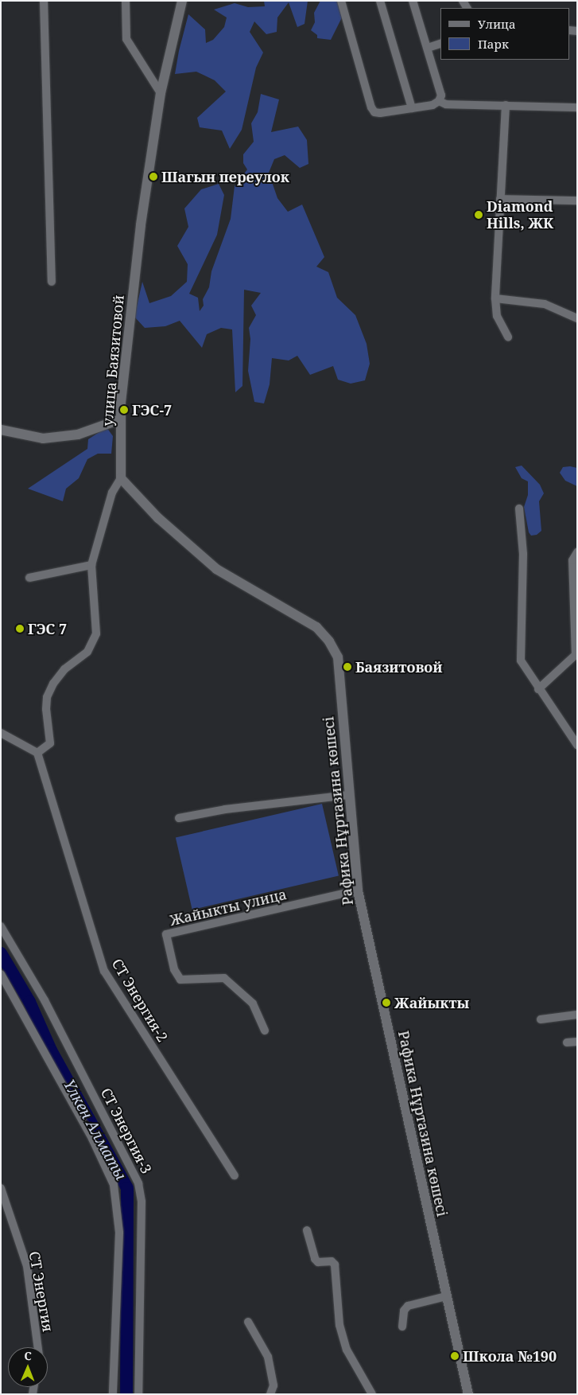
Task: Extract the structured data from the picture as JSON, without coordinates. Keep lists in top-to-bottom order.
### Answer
{
  "streets": {
    "street": [
      "улица Баязитовой",
      "Рафика Нұртазина көшесі",
      "Жайыкты улица",
      "СТ Энергия-2",
      "СТ Энергия-3",
      "СТ Энергия"
    ]
  },
  "crossings": [
    ["улица Баязитовой", "Рафика Нұртазина көшесі"],
    ["Рафика Нұртазина көшесі", "Жайыкты улица"]
  ],
  "water": ["Үлкен Алматы"],
  "places": [
    "Шагын переулок",
    "Diamond Hills, ЖК",
    "ГЭС-7",
    "ГЭС 7",
    "Баязитовой",
    "Жайыкты",
    "Школа №190"
  ],
  "legend": ["Улица", "Парк"],
  "north": "top"
}
